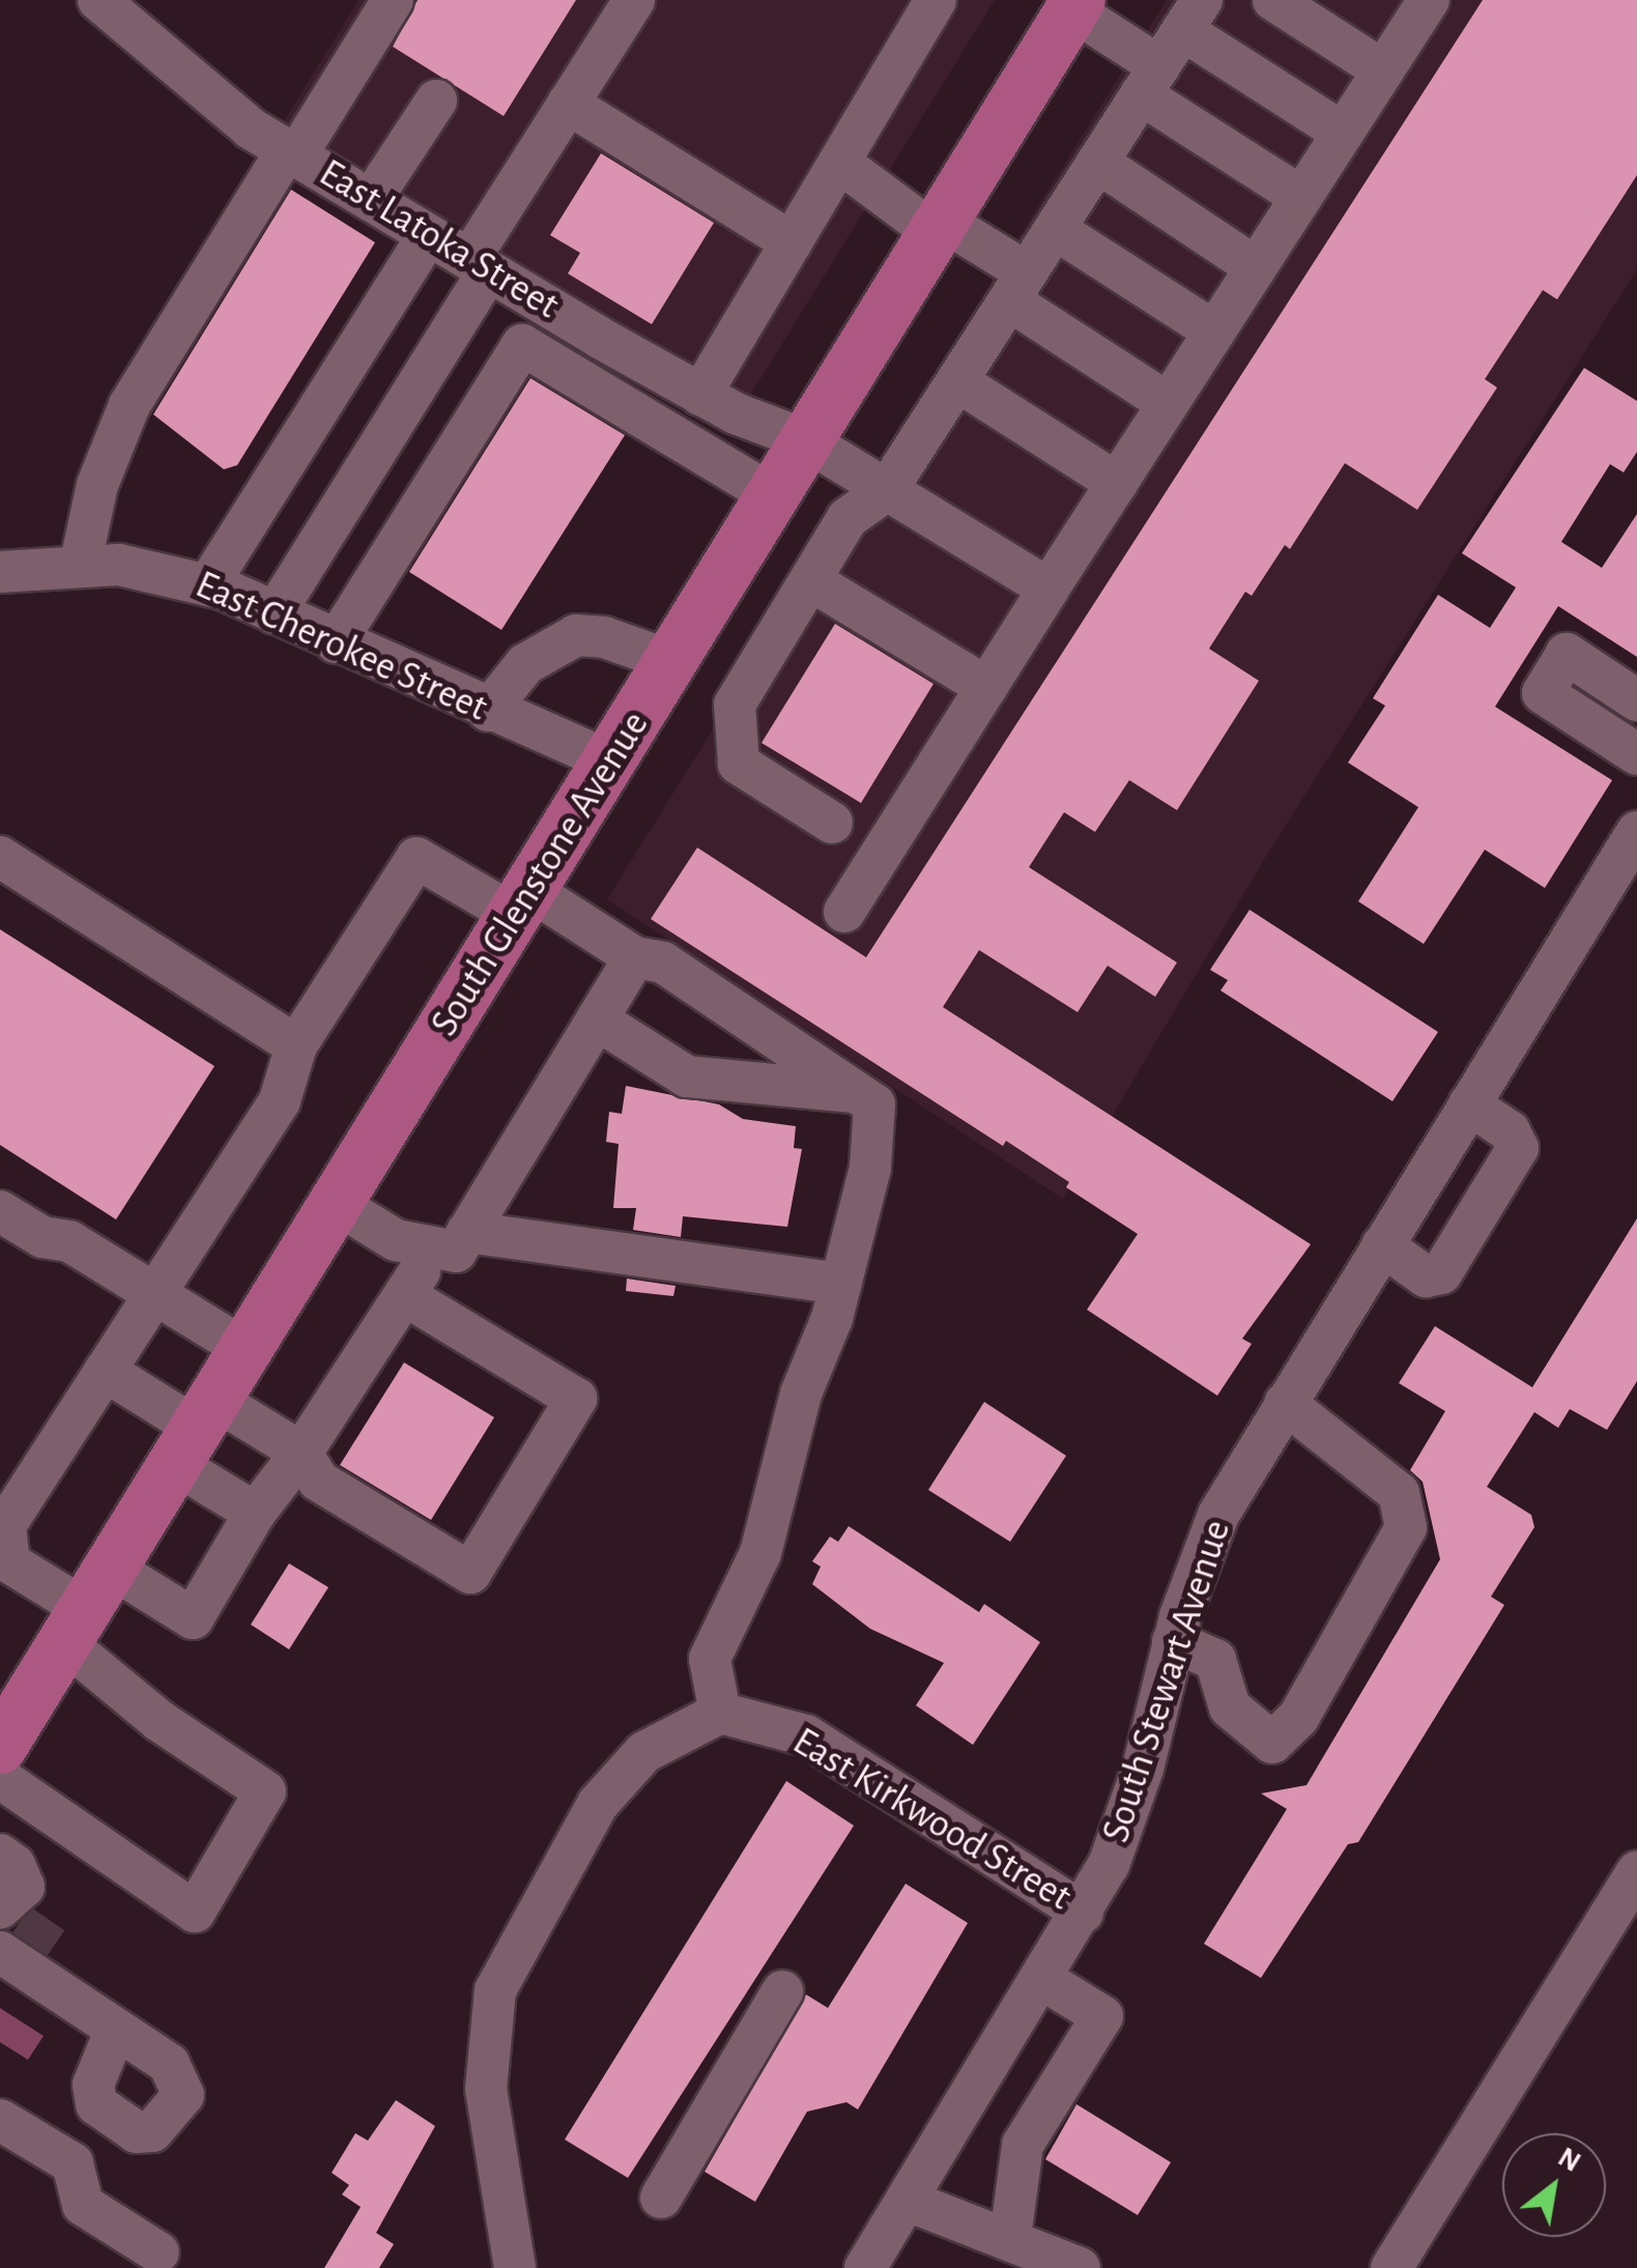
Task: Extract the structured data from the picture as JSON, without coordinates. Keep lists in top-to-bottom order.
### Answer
{
  "streets": {
    "main road": ["South Glenstone Avenue"],
    "street": [
      "East Latoka Street",
      "East Cherokee Street",
      "South Stewart Avenue",
      "East Kirkwood Street"
    ]
  },
  "crossings": [
    ["East Latoka Street", "South Glenstone Avenue"],
    ["East Cherokee Street", "South Glenstone Avenue"],
    ["South Stewart Avenue", "East Kirkwood Street"]
  ],
  "north": "top right"
}
